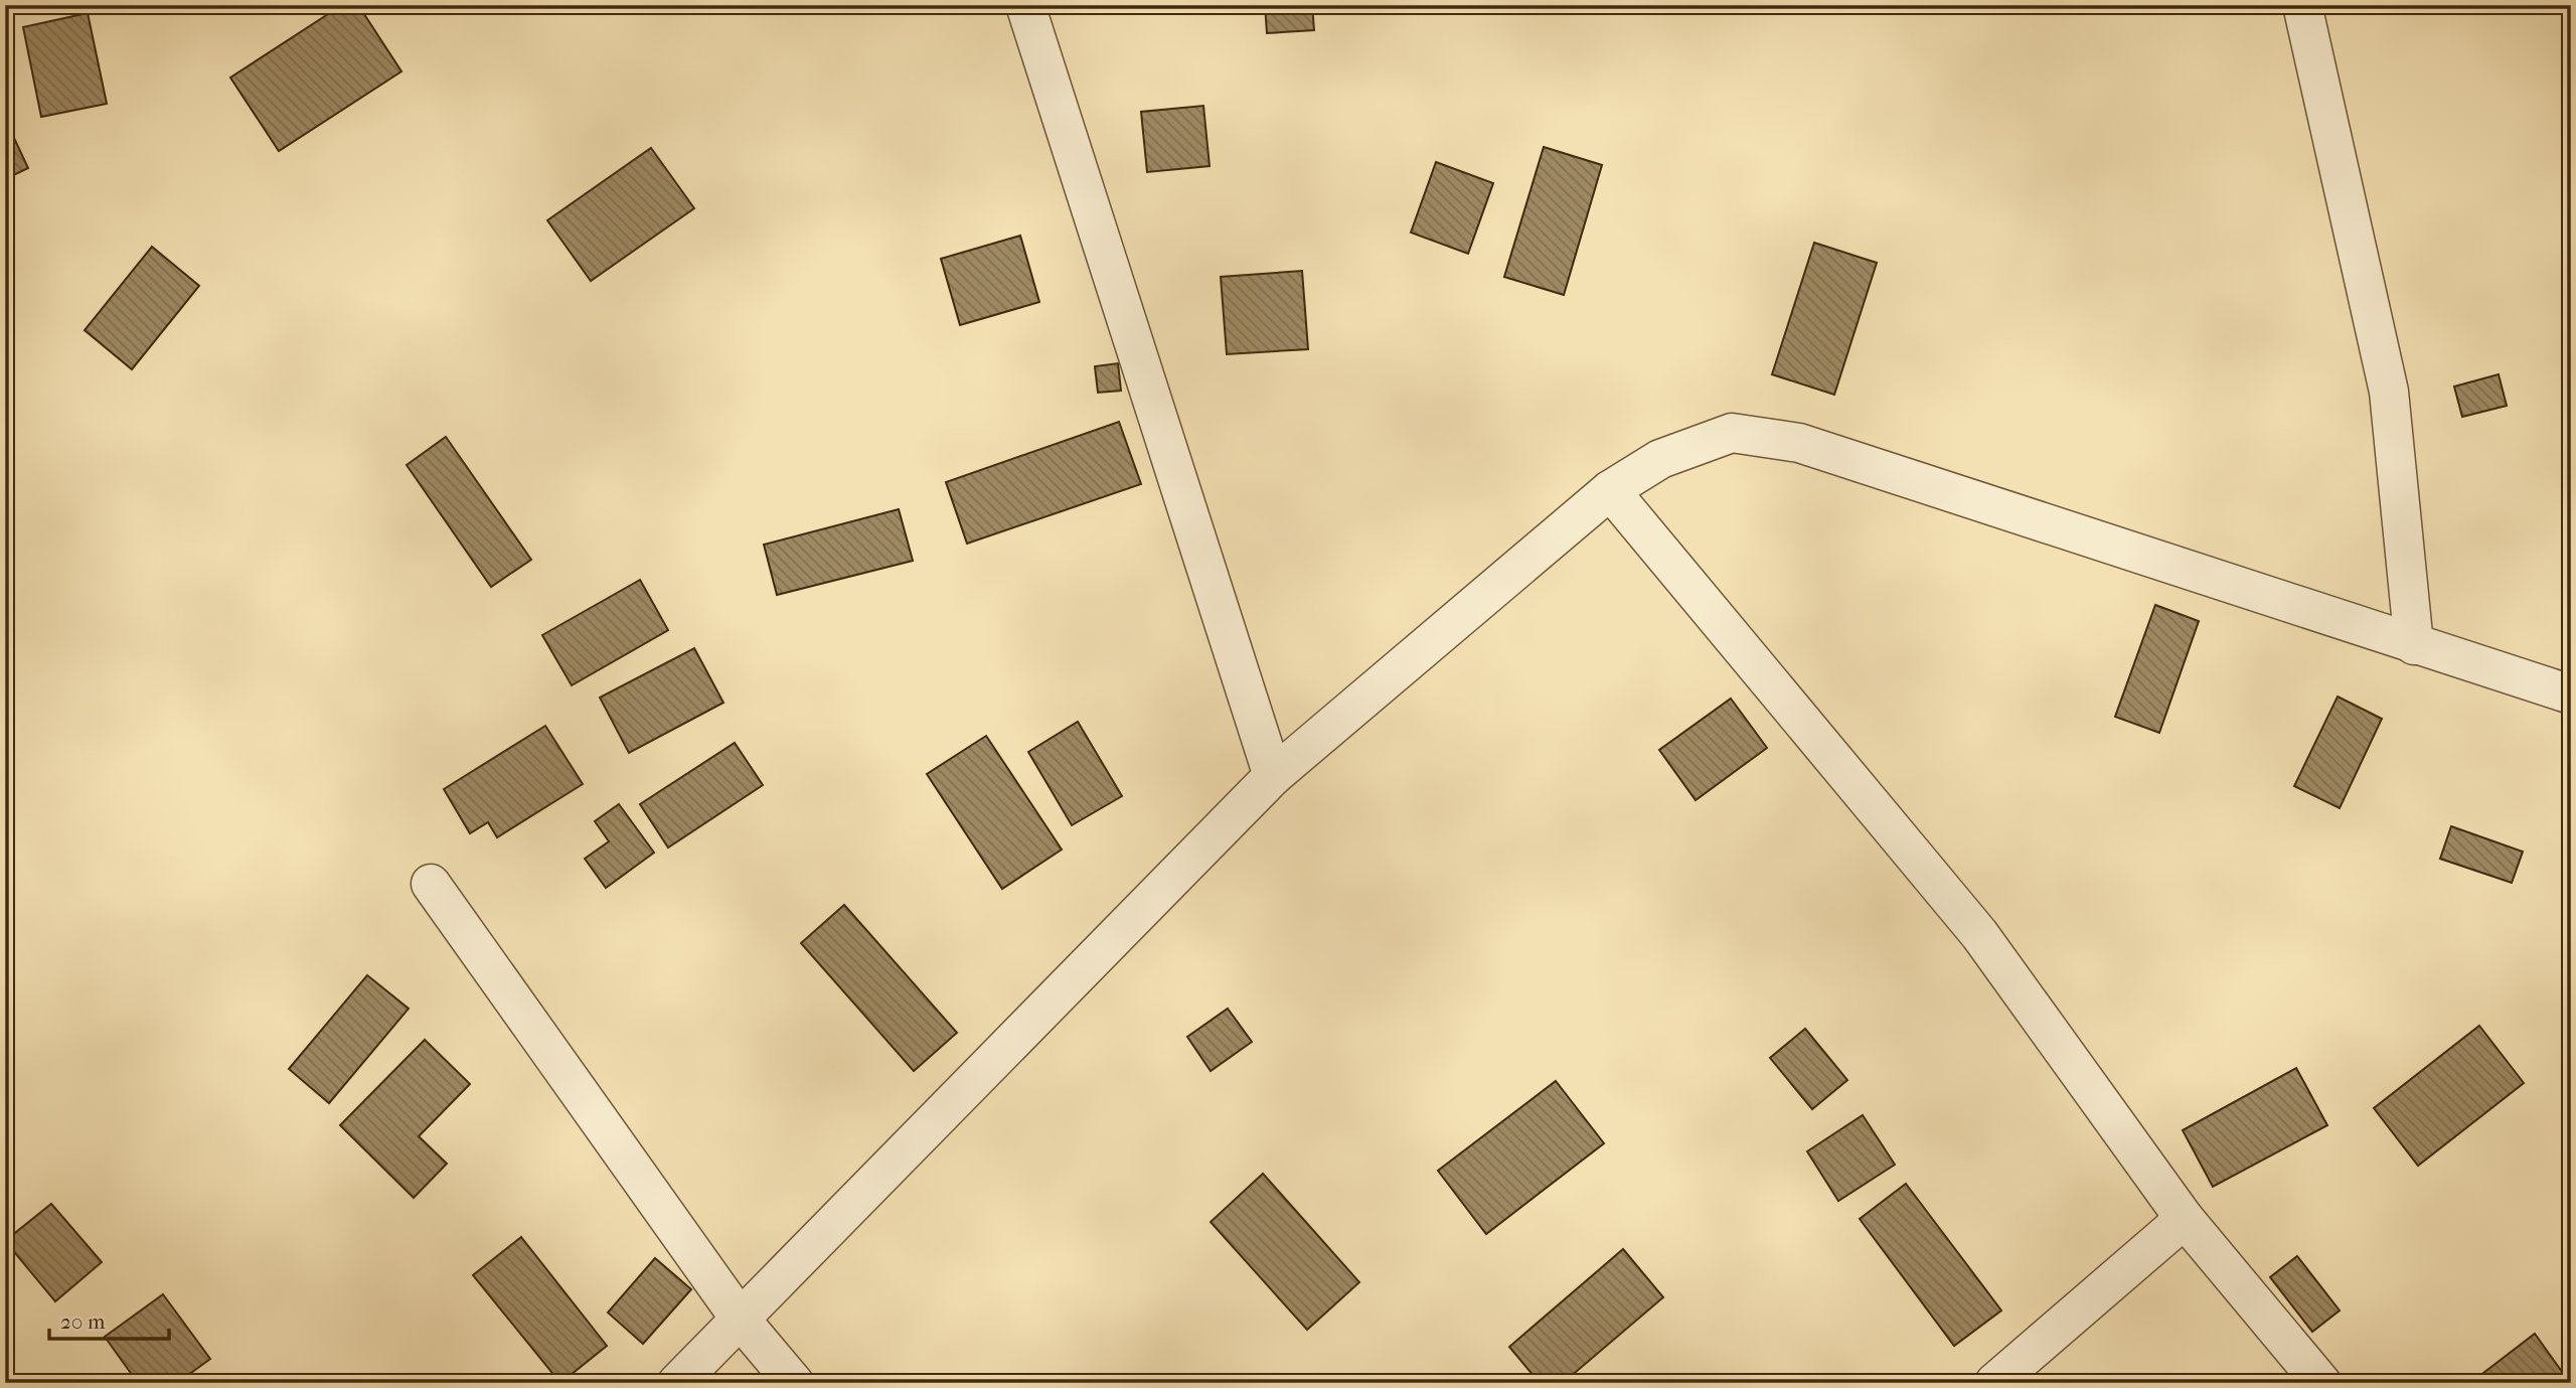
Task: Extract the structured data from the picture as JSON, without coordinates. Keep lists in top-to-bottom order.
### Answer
{
  "scale_bar": "20 m"
}
